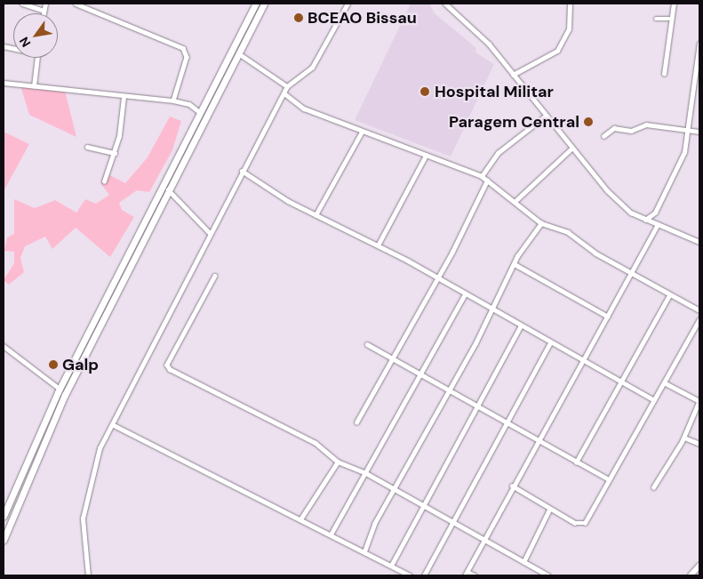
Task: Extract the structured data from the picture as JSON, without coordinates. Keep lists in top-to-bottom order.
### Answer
{
  "places": [
    "BCEAO Bissau",
    "Hospital Militar",
    "Paragem Central",
    "Galp"
  ],
  "north": "bottom left"
}
